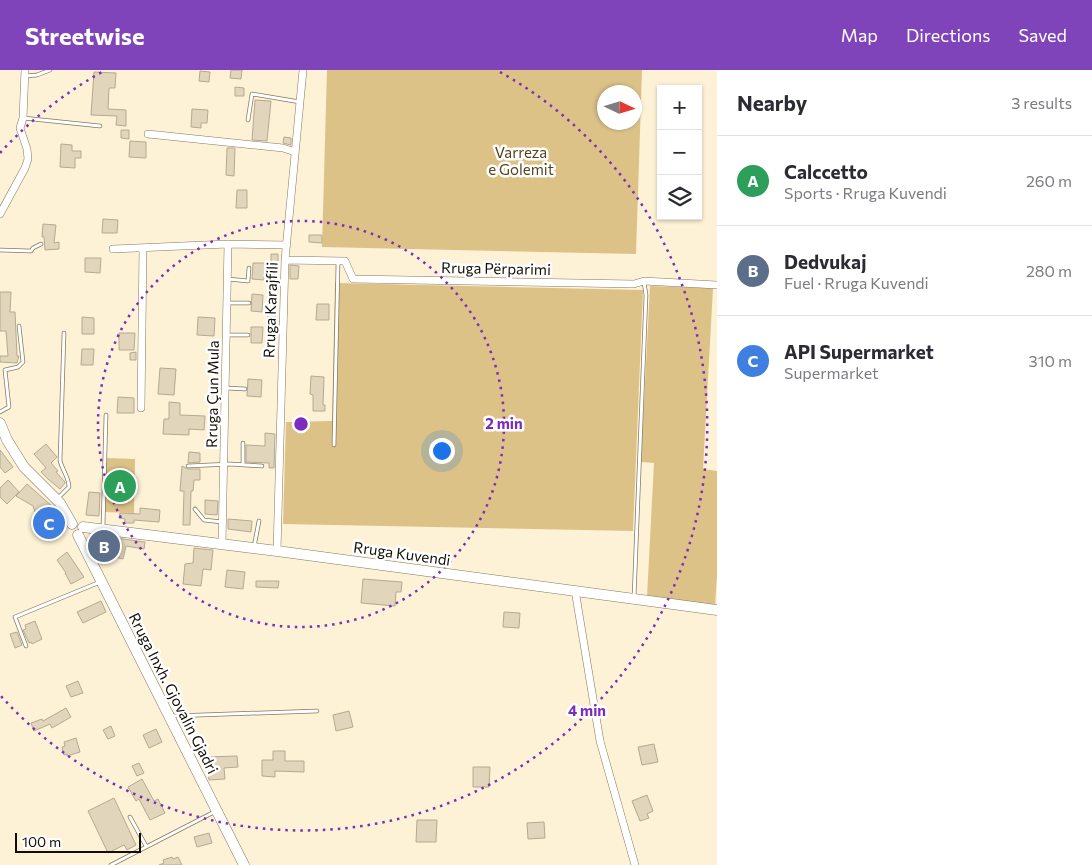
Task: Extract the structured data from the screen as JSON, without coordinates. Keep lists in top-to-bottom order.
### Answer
{
  "streets": {
    "street": [
      "Rruga Përparimi",
      "Rruga Karajfili",
      "Rruga Çun Mula",
      "Rruga Kuvendi",
      "Rruga Inxh. Gjovalin Gjadri"
    ]
  },
  "crossings": [
    ["Rruga Karajfili", "Rruga Kuvendi"],
    ["Rruga Çun Mula", "Rruga Kuvendi"],
    ["Rruga Kuvendi", "Rruga Inxh. Gjovalin Gjadri"]
  ],
  "parks": ["Varreza e Golemit"],
  "scale_bar": "100 m",
  "north": "right",
  "page": {
    "header": "Streetwise",
    "nav": ["Map", "Directions", "Saved"],
    "heading": ["Nearby", "3 results"],
    "map_buttons": ["+", "−"],
    "list": [
      {
        "mark": "A",
        "name": "Calccetto",
        "note": "Sports · Rruga Kuvendi",
        "value": "260 m"
      },
      {
        "mark": "B",
        "name": "Dedvukaj",
        "note": "Fuel · Rruga Kuvendi",
        "value": "280 m"
      },
      {
        "mark": "C",
        "name": "API Supermarket",
        "note": "Supermarket",
        "value": "310 m"
      }
    ],
    "pins": ["A", "C", "B"],
    "scale": "100 m"
  },
  "rings": ["2 min", "4 min"]
}
